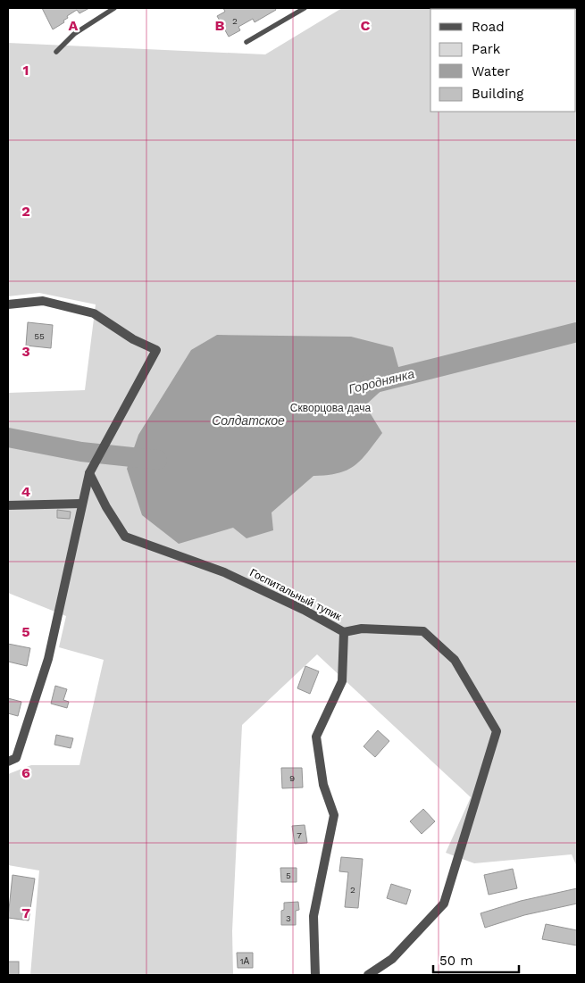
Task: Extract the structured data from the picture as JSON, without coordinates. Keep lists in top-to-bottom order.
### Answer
{
  "streets": {
    "street": ["Госпитальный тупик"]
  },
  "water": ["Городнянка", "Солдатское"],
  "parks": ["Скворцова дача"],
  "house_numbers": [
    "2",
    "55",
    "9",
    "7",
    "5",
    "2",
    "3",
    "1А"
  ],
  "legend": [
    "Road",
    "Park",
    "Water",
    "Building"
  ],
  "scale_bar": "50 m",
  "grid": {
    "columns": ["A", "B", "C"],
    "rows": [
      "1",
      "2",
      "3",
      "4",
      "5",
      "6",
      "7"
    ]
  }
}
